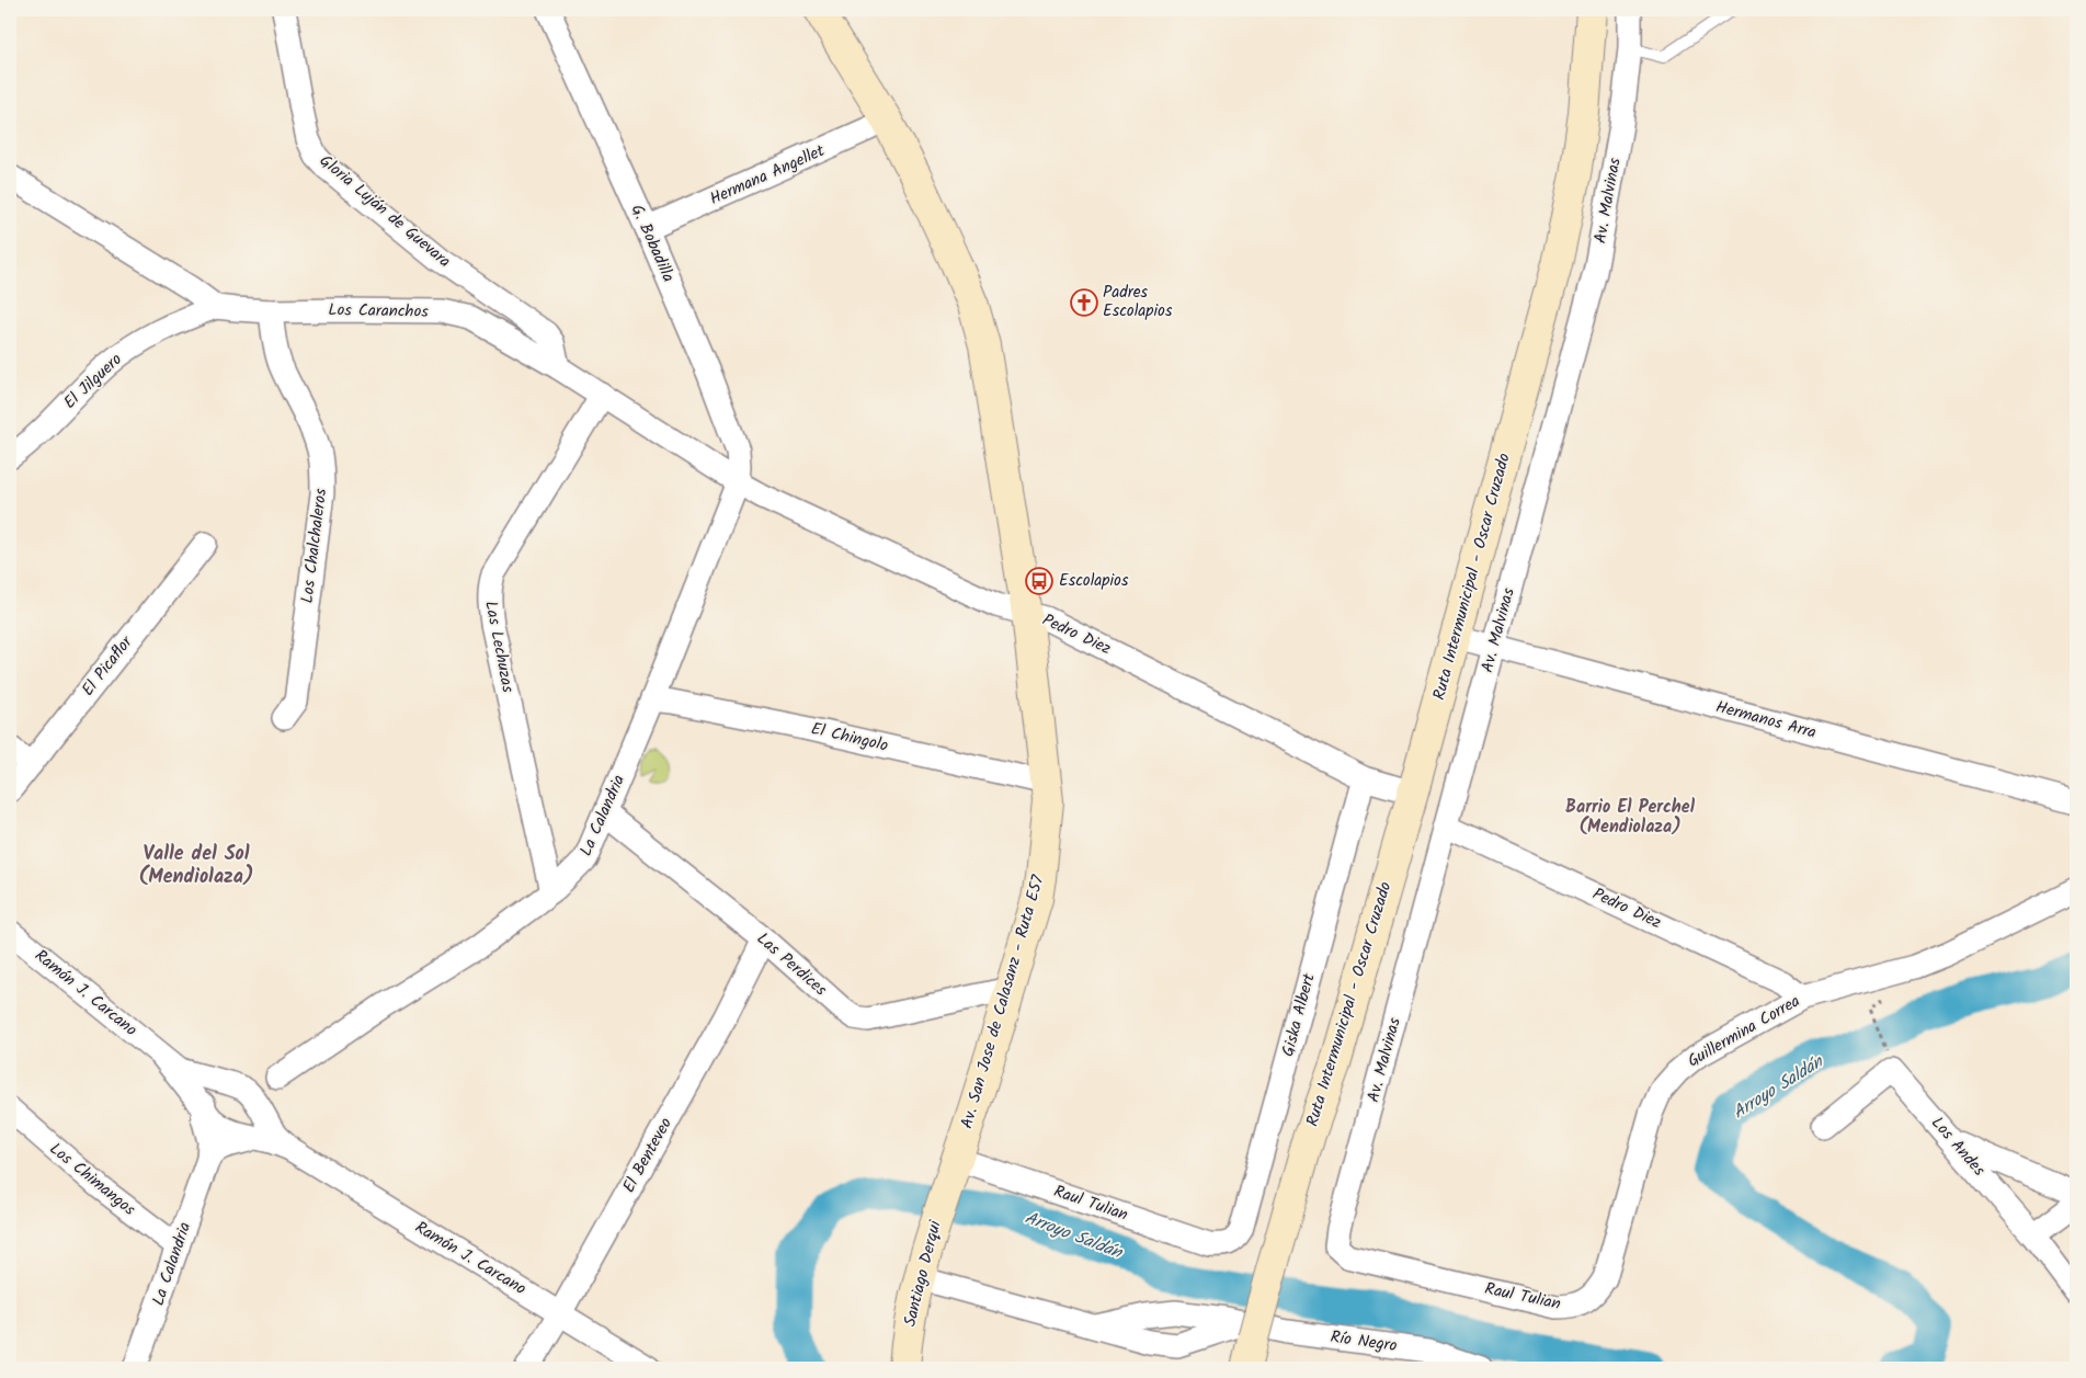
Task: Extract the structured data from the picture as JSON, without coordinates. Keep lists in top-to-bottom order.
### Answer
{
  "streets": {
    "main road": ["Ruta Intermunicipal - Oscar Cruzado", "Av. San Jose de Calasanz - Ruta E57", "Santiago Derqui"],
    "street": [
      "Hermana Angellet",
      "Av. Malvinas",
      "Gloria Luján de Guevara",
      "G. Bobadilla",
      "Los Caranchos",
      "El Jilguero",
      "Los Chalchaleros",
      "Pedro Diez",
      "Las Lechuzas",
      "El Picaflor",
      "Hermanos Arra",
      "El Chingolo",
      "La Calandria",
      "Las Perdices",
      "Ramón J. Carcano",
      "Giska Albert",
      "Guillermina Correa",
      "Los Andes",
      "El Benteveo",
      "Los Chimangos",
      "Raul Tulian",
      "Río Negro"
    ]
  },
  "crossings": [
    ["Hermana Angellet", "G. Bobadilla"],
    ["Hermana Angellet", "Av. San Jose de Calasanz - Ruta E57"],
    ["Av. Malvinas", "Pedro Diez"],
    ["Av. Malvinas", "Hermanos Arra"],
    ["Av. Malvinas", "Raul Tulian"],
    ["Gloria Luján de Guevara", "Los Caranchos"],
    ["G. Bobadilla", "Los Caranchos"],
    ["G. Bobadilla", "Pedro Diez"],
    ["G. Bobadilla", "La Calandria"],
    ["Los Caranchos", "El Jilguero"],
    ["Los Caranchos", "Los Chalchaleros"],
    ["Los Caranchos", "Pedro Diez"],
    ["Los Caranchos", "Las Lechuzas"],
    ["Los Caranchos", "La Calandria"],
    ["Ruta Intermunicipal - Oscar Cruzado", "Pedro Diez"],
    ["Ruta Intermunicipal - Oscar Cruzado", "Hermanos Arra"],
    ["Ruta Intermunicipal - Oscar Cruzado", "Río Negro"],
    ["Pedro Diez", "La Calandria"],
    ["Pedro Diez", "Av. San Jose de Calasanz - Ruta E57"],
    ["Pedro Diez", "Giska Albert"],
    ["Pedro Diez", "Guillermina Correa"],
    ["Las Lechuzas", "La Calandria"],
    ["El Chingolo", "La Calandria"],
    ["El Chingolo", "Av. San Jose de Calasanz - Ruta E57"],
    ["La Calandria", "Las Perdices"],
    ["La Calandria", "Ramón J. Carcano"],
    ["La Calandria", "Los Chimangos"],
    ["Las Perdices", "Av. San Jose de Calasanz - Ruta E57"],
    ["Las Perdices", "El Benteveo"],
    ["Ramón J. Carcano", "El Benteveo"],
    ["Av. San Jose de Calasanz - Ruta E57", "Raul Tulian"],
    ["Av. San Jose de Calasanz - Ruta E57", "Santiago Derqui"],
    ["Giska Albert", "Raul Tulian"],
    ["Guillermina Correa", "Raul Tulian"],
    ["Raul Tulian", "Santiago Derqui"],
    ["Santiago Derqui", "Río Negro"]
  ],
  "districts": ["Barrio El Perchel (Mendiolaza)", "Valle del Sol (Mendiolaza)"],
  "water": ["Arroyo Saldán"],
  "places": {
    "church": ["Padres Escolapios"],
    "bus stop": ["Escolapios"]
  }
}
